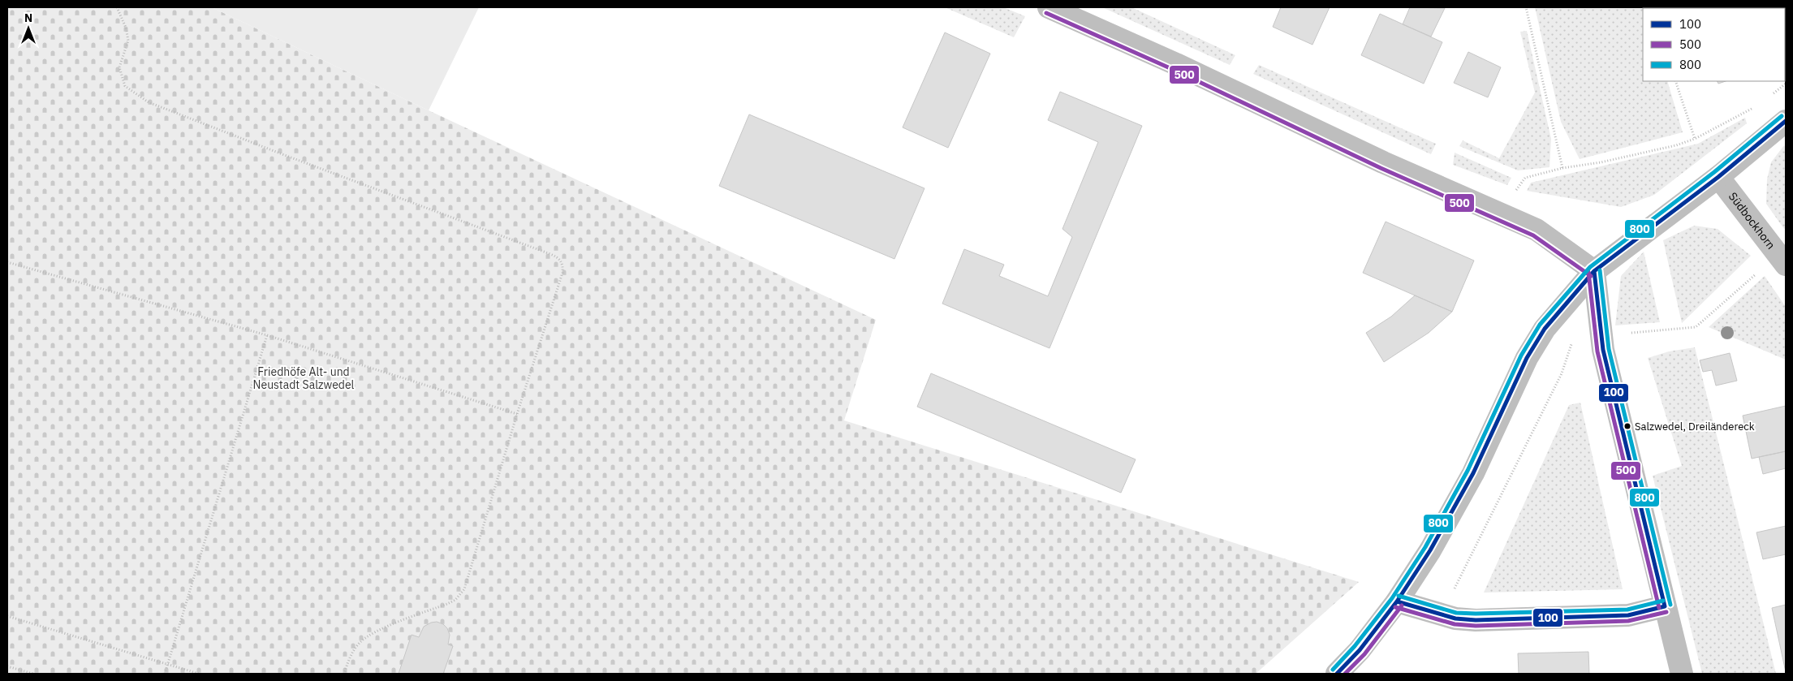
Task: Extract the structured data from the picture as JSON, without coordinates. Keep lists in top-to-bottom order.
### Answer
{
  "streets": {
    "street": ["Südbockhorn"]
  },
  "parks": ["Friedhöfe Alt- und Neustadt Salzwedel"],
  "places": ["Salzwedel, Dreiländereck"],
  "lines": ["transit line 500", "transit line 800", "transit line 100"],
  "legend": ["100", "500", "800"],
  "north": "top"
}
